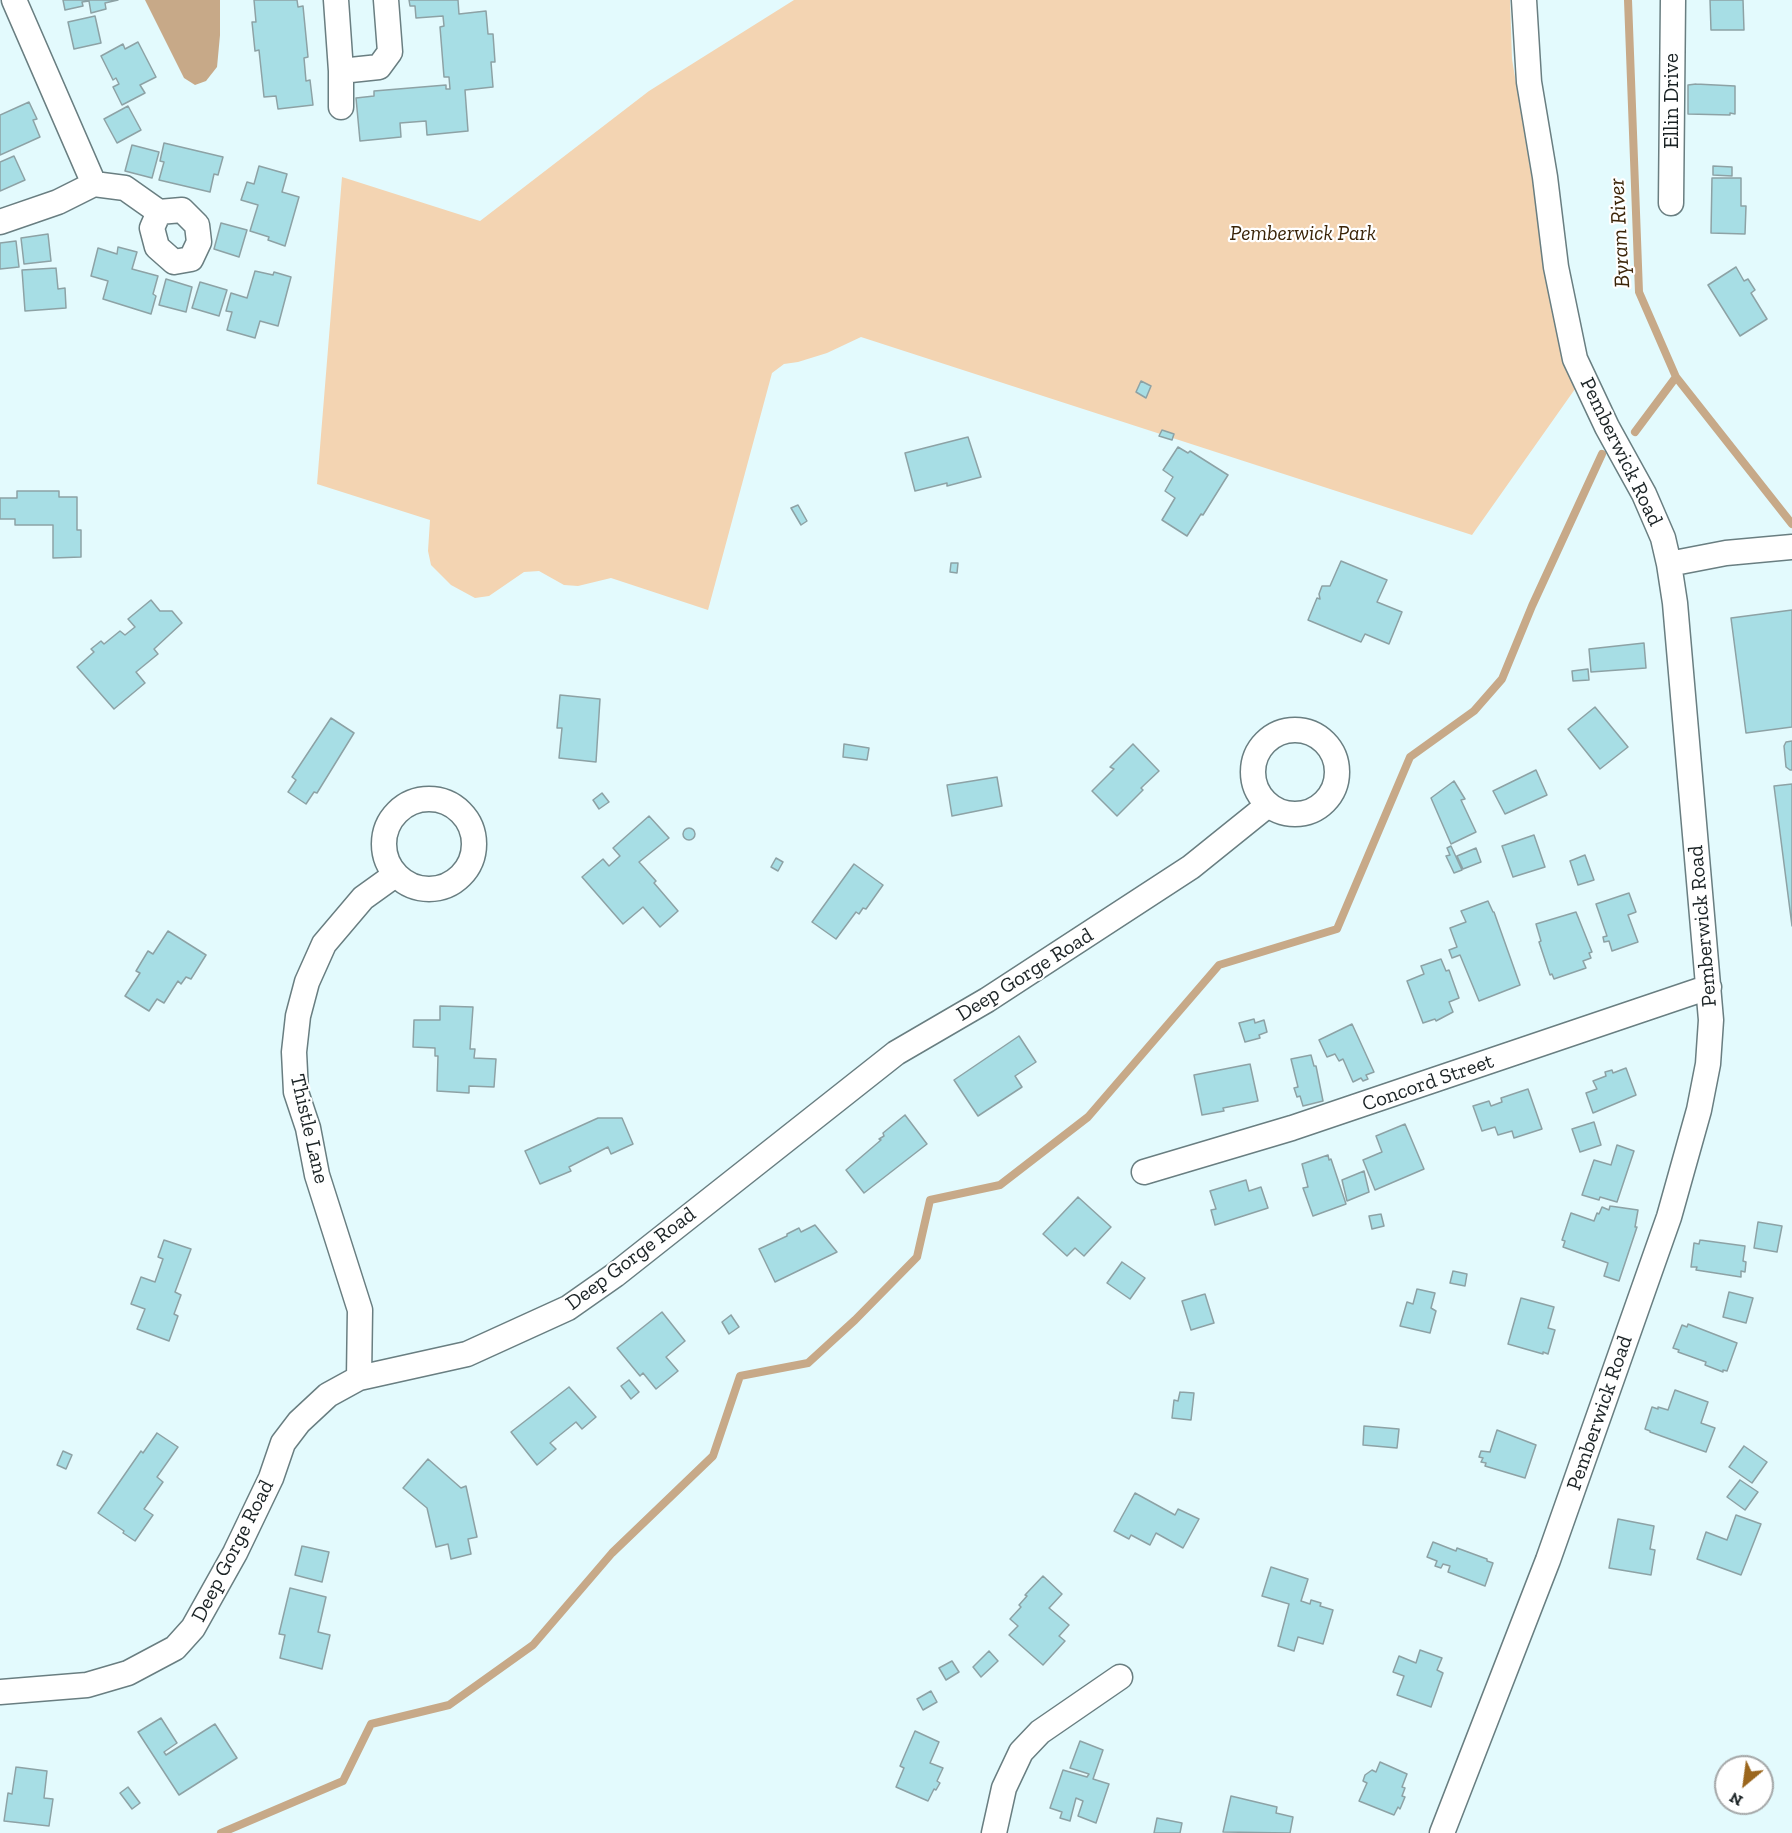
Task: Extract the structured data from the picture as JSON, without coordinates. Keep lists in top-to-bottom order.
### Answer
{
  "streets": {
    "street": [
      "Ellin Drive",
      "Pemberwick Road",
      "Deep Gorge Road",
      "Concord Street",
      "Thistle Lane"
    ]
  },
  "crossings": [
    ["Pemberwick Road", "Concord Street"],
    ["Deep Gorge Road", "Thistle Lane"]
  ],
  "water": ["Byram River"],
  "parks": ["Pemberwick Park"],
  "north": "bottom left"
}
